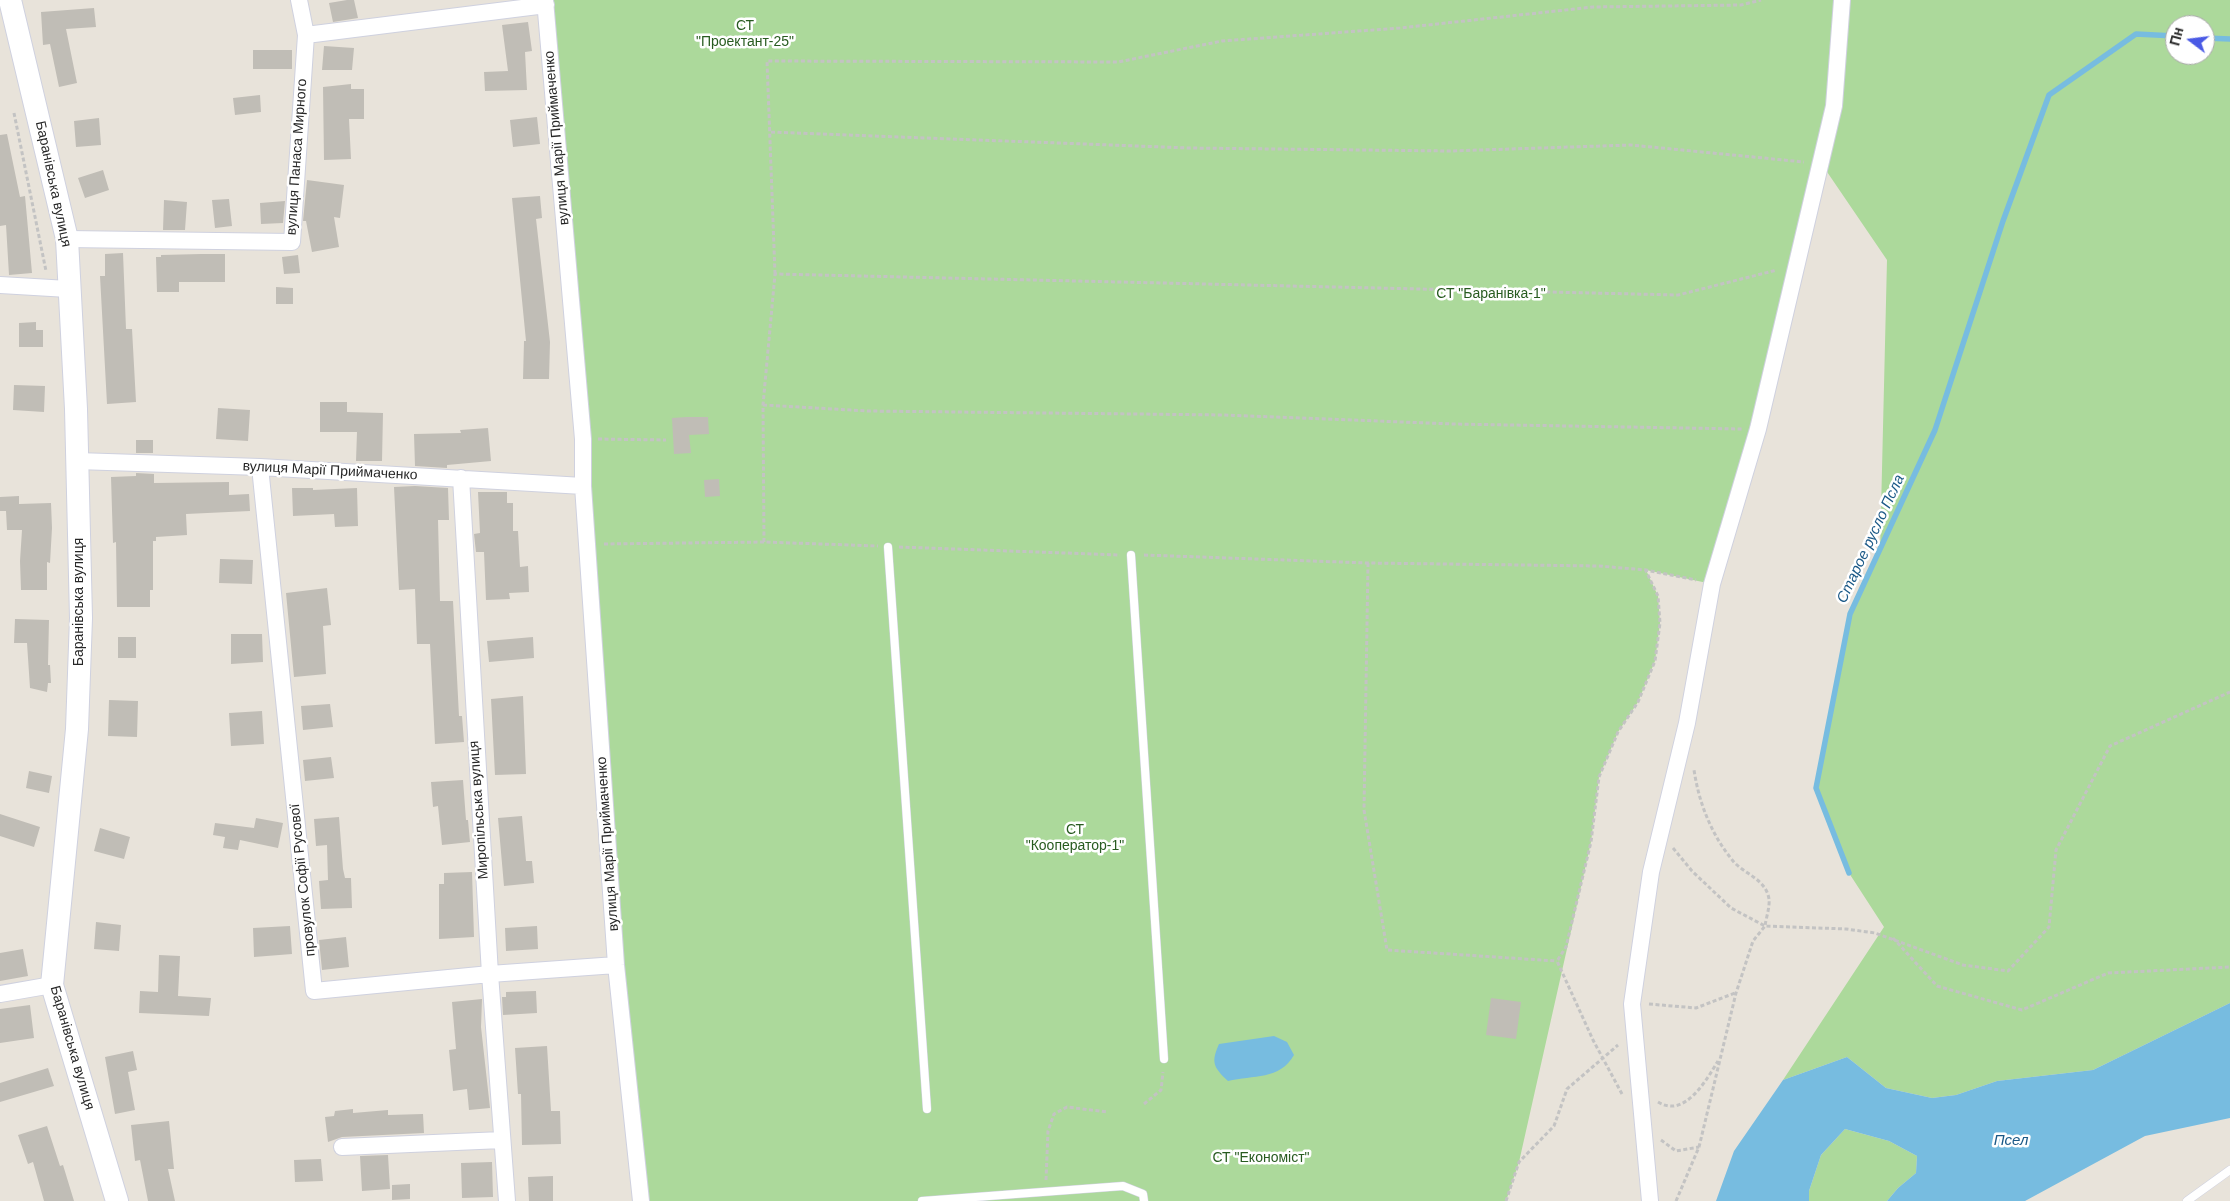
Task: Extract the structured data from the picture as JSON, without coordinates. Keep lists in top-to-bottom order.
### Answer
{
  "streets": {
    "main road": ["Баранівська вулиця"],
    "street": [
      "вулиця Марії Приймаченко",
      "вулиця Панаса Мирного",
      "Миропільська вулиця",
      "провулок Софії Русової"
    ]
  },
  "crossings": [
    ["вулиця Марії Приймаченко", "Баранівська вулиця"],
    ["вулиця Марії Приймаченко", "Миропільська вулиця"],
    ["вулиця Марії Приймаченко", "провулок Софії Русової"],
    ["вулиця Панаса Мирного", "Баранівська вулиця"],
    ["Миропільська вулиця", "провулок Софії Русової"]
  ],
  "water": ["Старое русло Псла", "Псел"],
  "parks": [
    "СТ \"Проектант-25\"",
    "СТ \"Баранівка-1\"",
    "СТ \"Кооператор-1\"",
    "СТ \"Економіст\""
  ],
  "north": "left"
}
